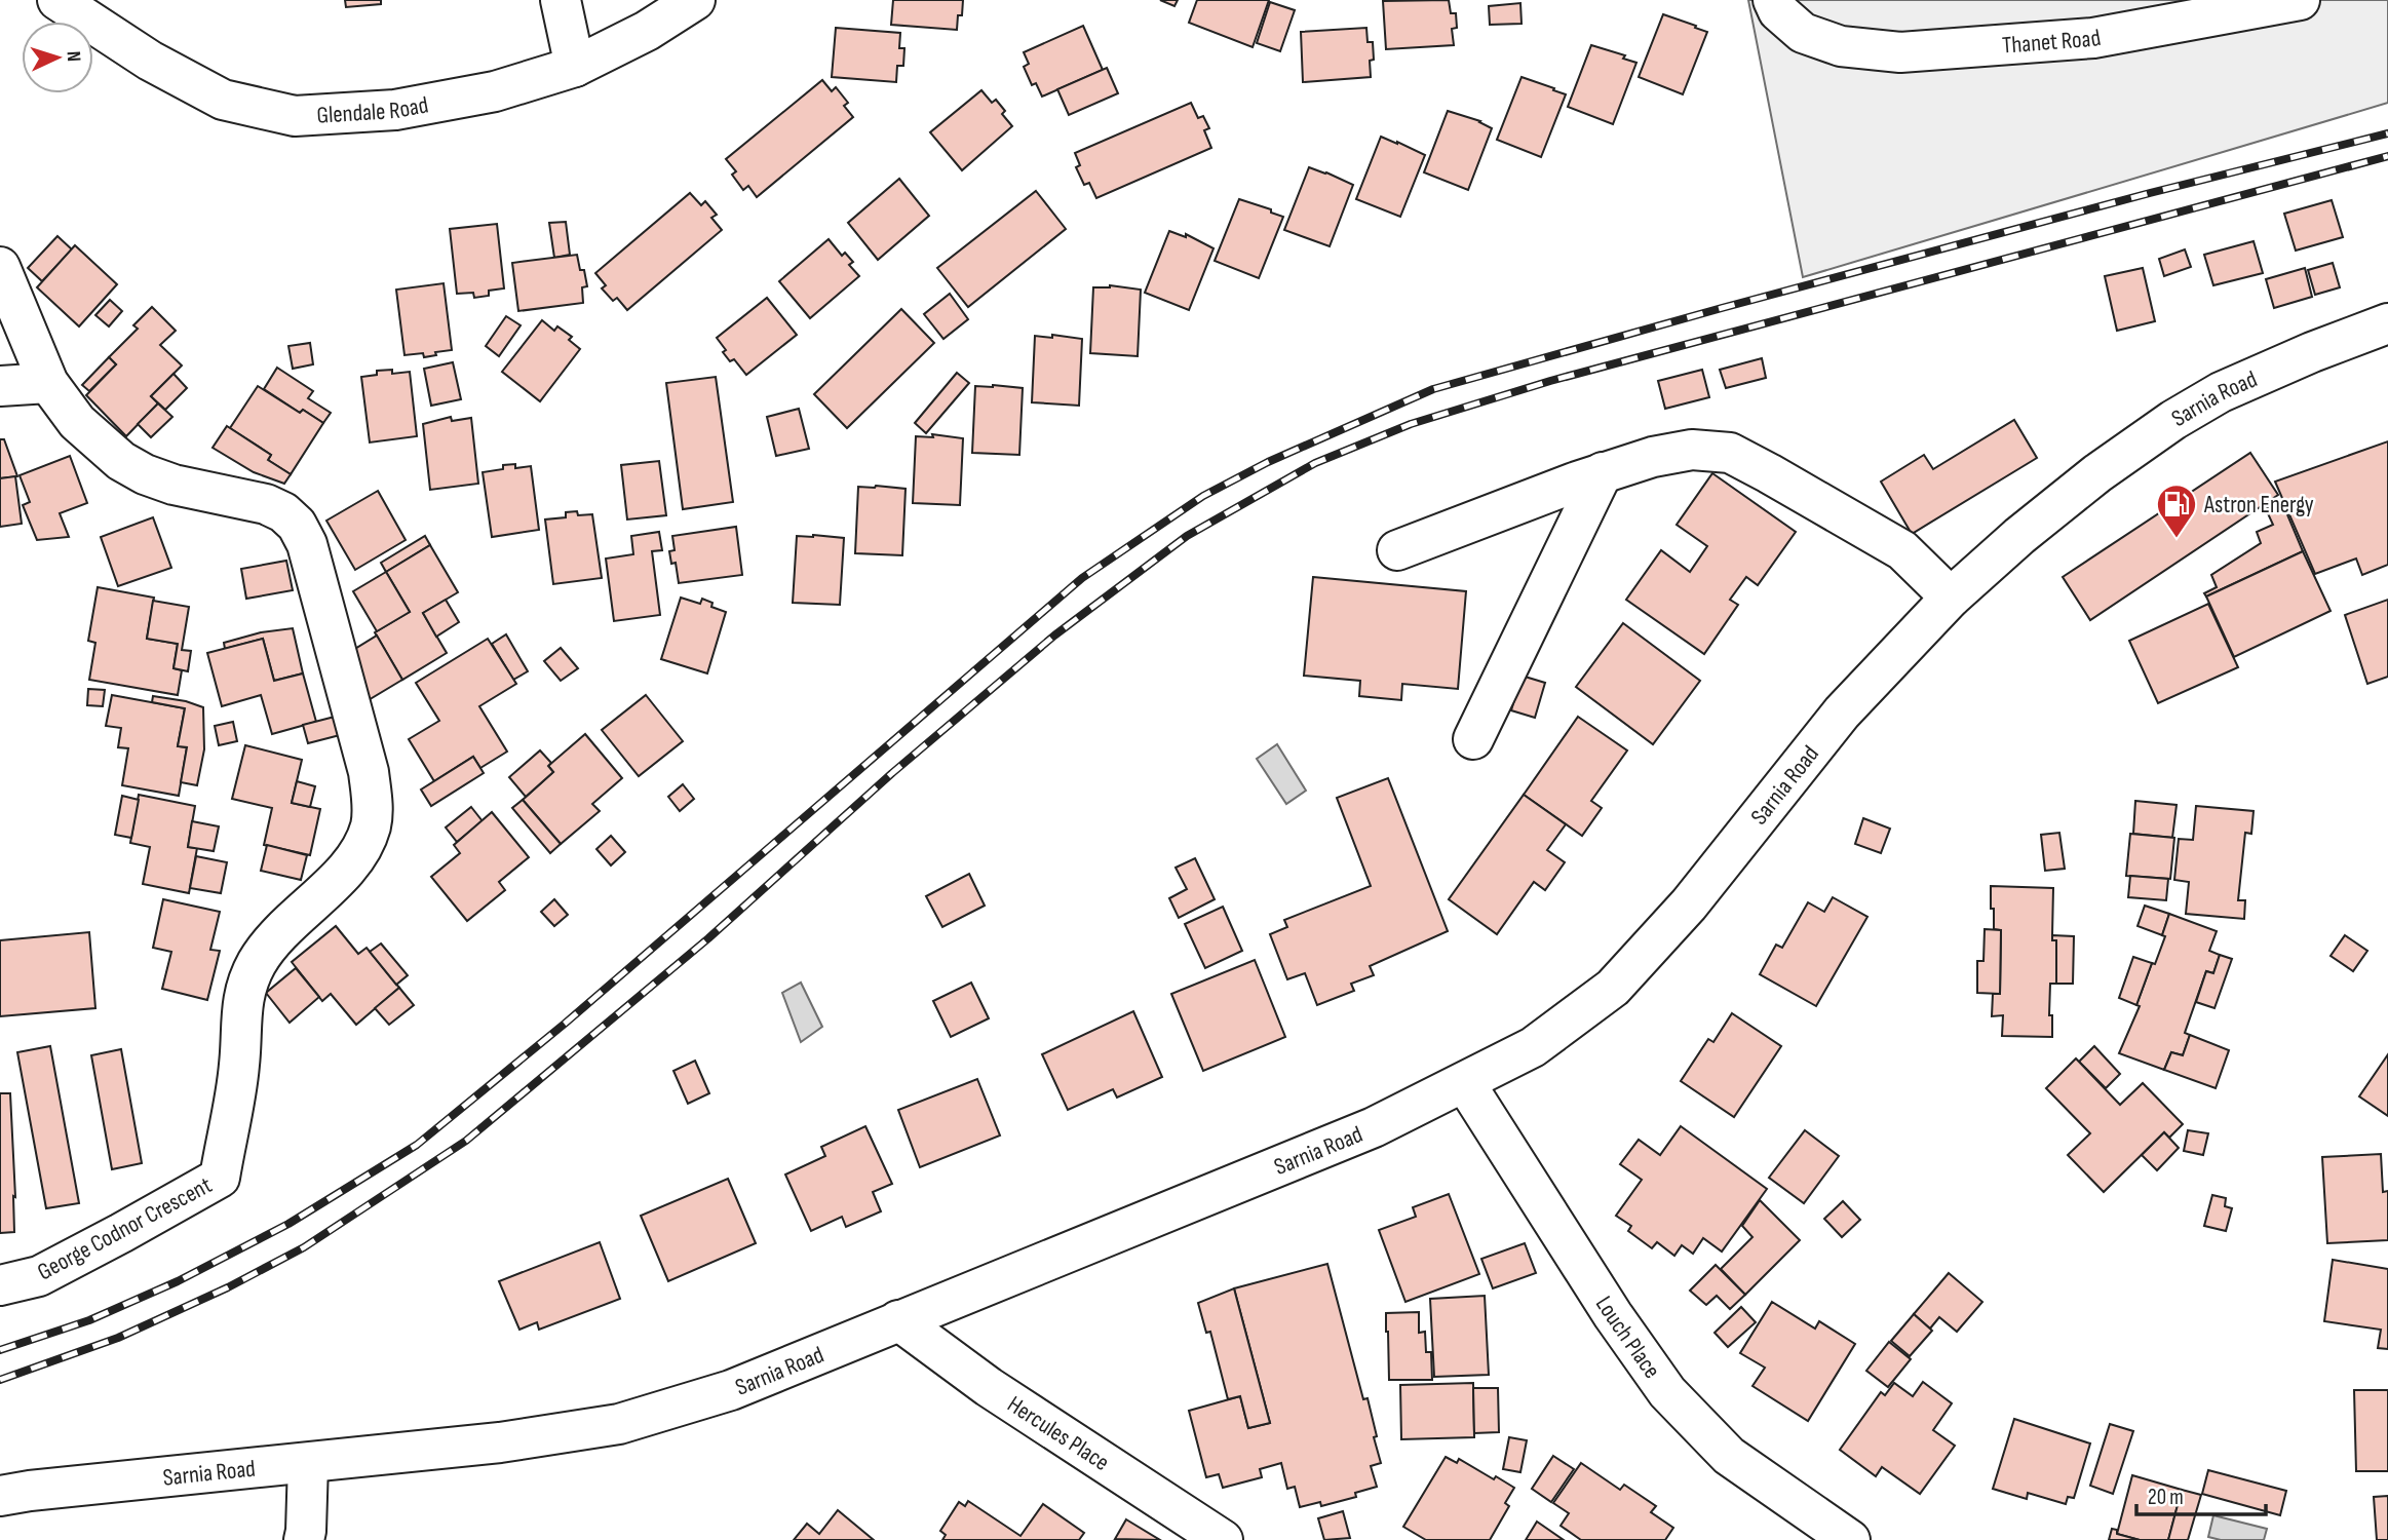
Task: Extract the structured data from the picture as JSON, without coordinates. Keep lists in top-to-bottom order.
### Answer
{
  "streets": {
    "street": [
      "Thanet Road",
      "Glendale Road",
      "Sarnia Road",
      "George Codnor Crescent",
      "Louch Place",
      "Hercules Place"
    ]
  },
  "crossings": [
    ["Sarnia Road", "Louch Place"],
    ["Sarnia Road", "Hercules Place"]
  ],
  "places": {
    "fuel station": ["Astron Energy"]
  },
  "scale_bar": "20 m",
  "north": "right"
}
